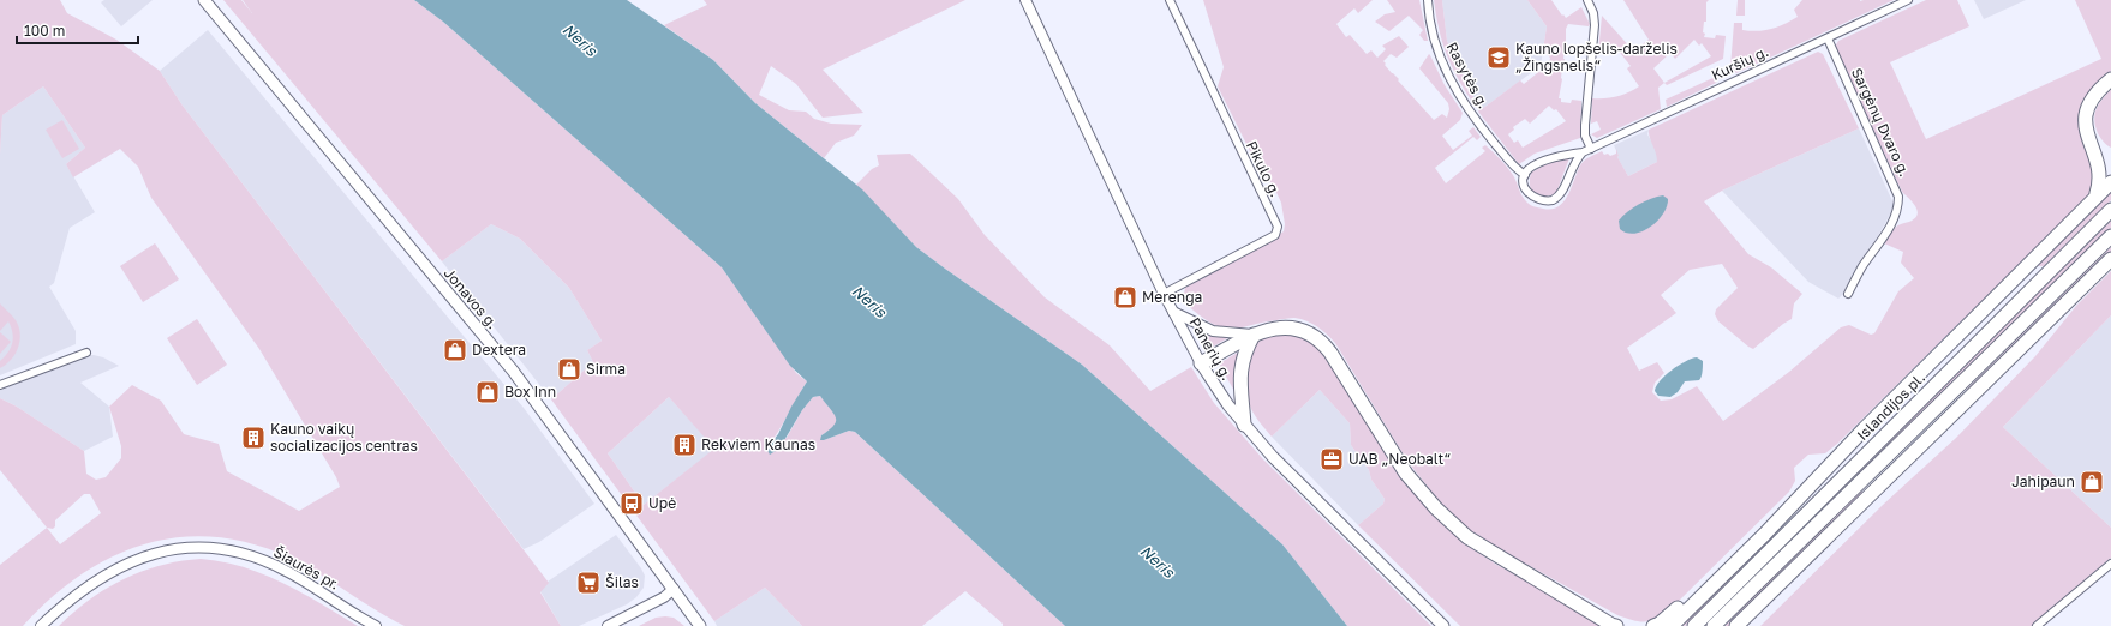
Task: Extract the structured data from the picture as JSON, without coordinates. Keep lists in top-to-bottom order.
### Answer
{
  "streets": {
    "highway": ["Islandijos pl."],
    "main road": ["Jonavos g.", "Panerių g.", "Šiaurės pr."],
    "street": [
      "Kuršių g.",
      "Rasytės g.",
      "Sargėnų Dvaro g.",
      "Pikulo g."
    ]
  },
  "crossings": [
    ["Kuršių g.", "Rasytės g."],
    ["Kuršių g.", "Sargėnų Dvaro g."],
    ["Pikulo g.", "Panerių g."]
  ],
  "water": ["Neris"],
  "places": {
    "school or university": ["Kauno lopšelis-darželis „Žingsnelis“"],
    "shop": [
      "Merenga",
      "Dextera",
      "Sirma",
      "Box Inn",
      "Jahipaun"
    ],
    "building": ["Kauno vaikų socializacijos centras", "Rekviem Kaunas"],
    "office": ["UAB „Neobalt“"],
    "bus stop": ["Upė"],
    "supermarket": ["Šilas"]
  },
  "scale_bar": "100 m"
}
